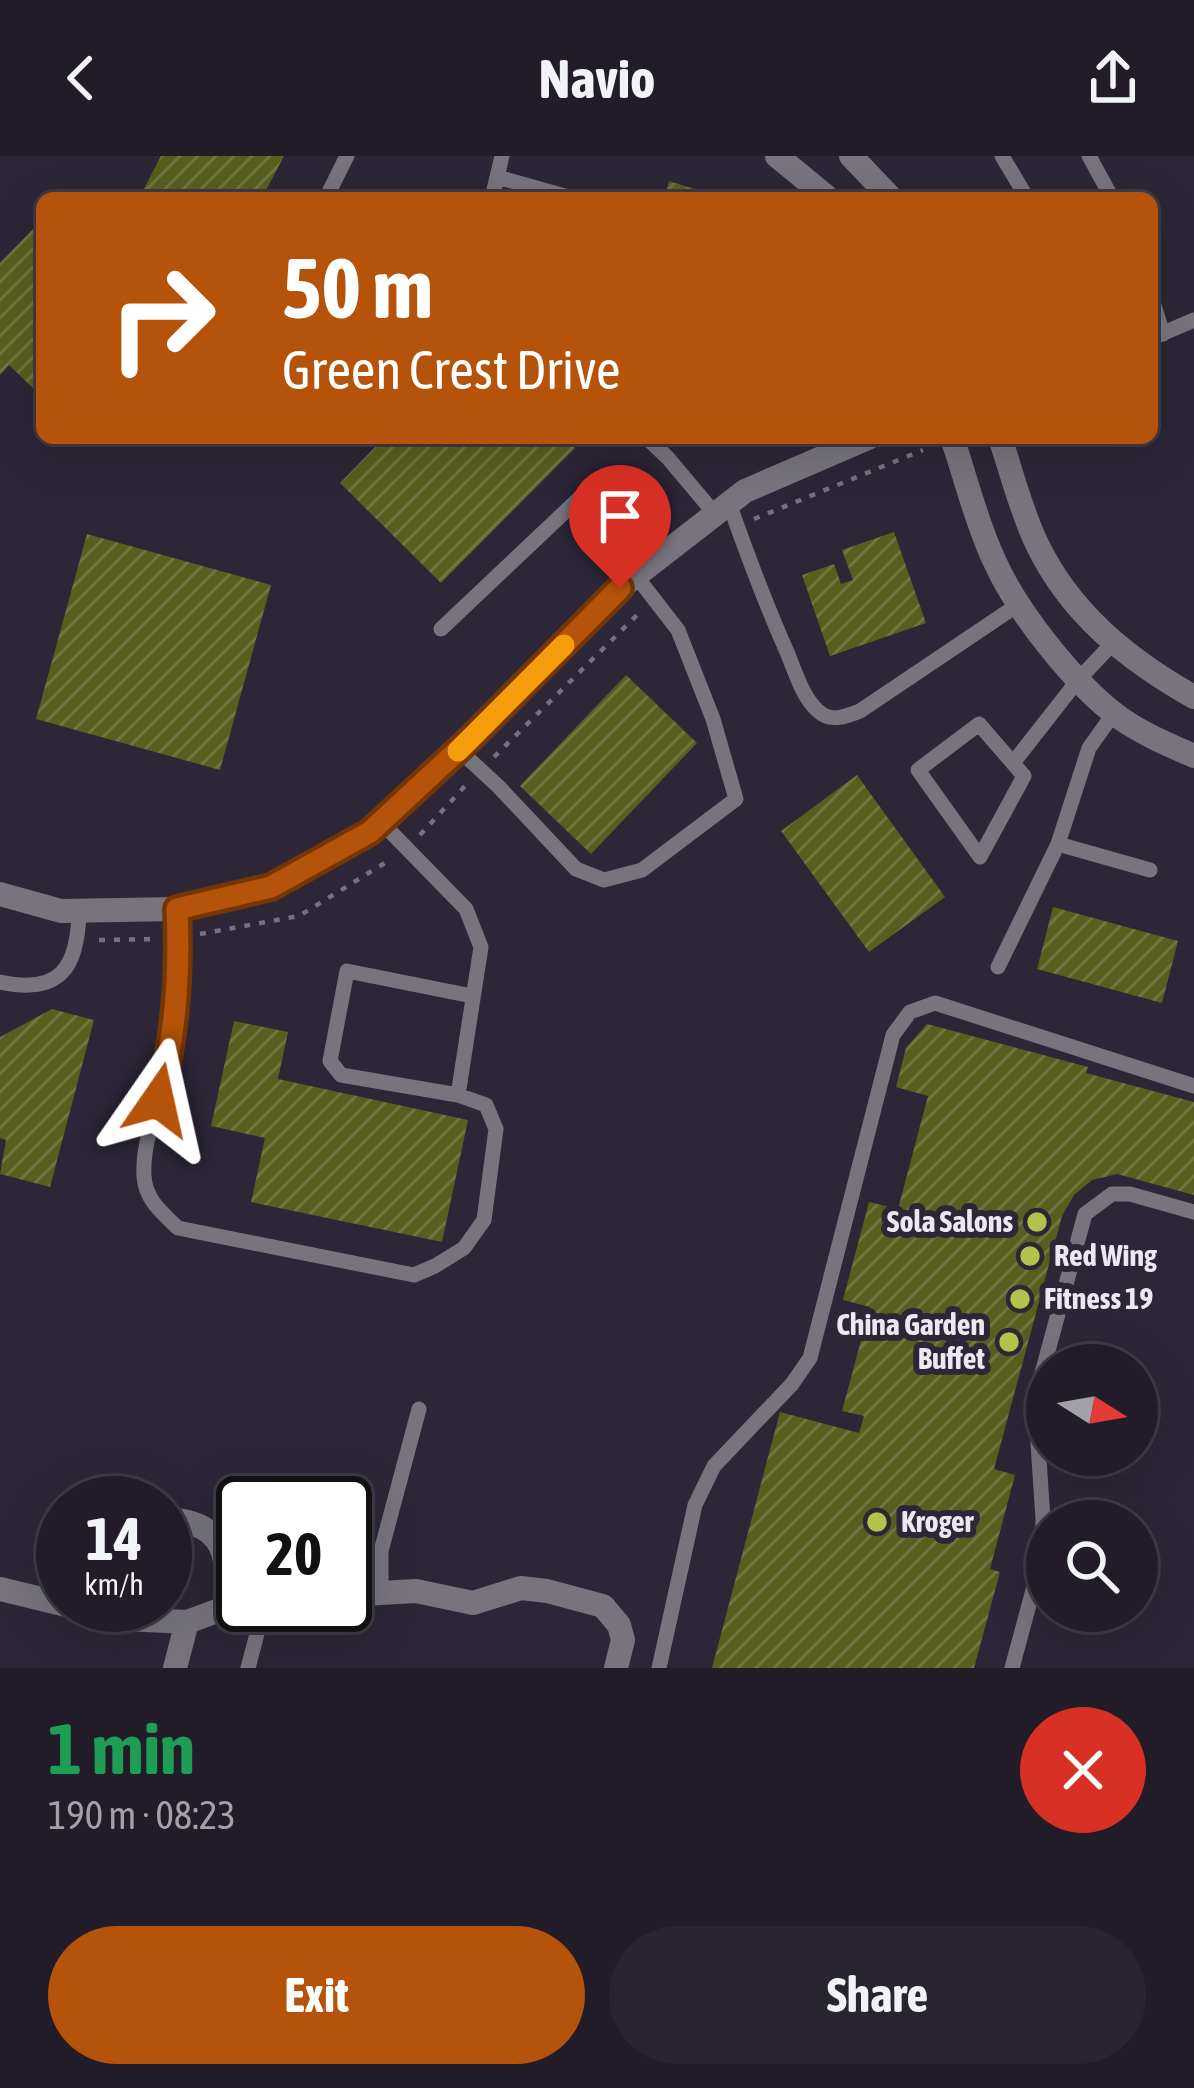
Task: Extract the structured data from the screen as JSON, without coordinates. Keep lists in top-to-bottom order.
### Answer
{
  "places": [
    "Sola Salons",
    "Red Wing",
    "Fitness 19",
    "China Garden Buffet",
    "Kroger"
  ],
  "north": "right",
  "page": {
    "header": "Navio",
    "turn": ["50 m", "Green Crest Drive"],
    "speed": "14 km/h",
    "limit": "20",
    "heading": ["1 min", "190 m · 08:23"],
    "buttons": ["Exit", "Share"]
  }
}
